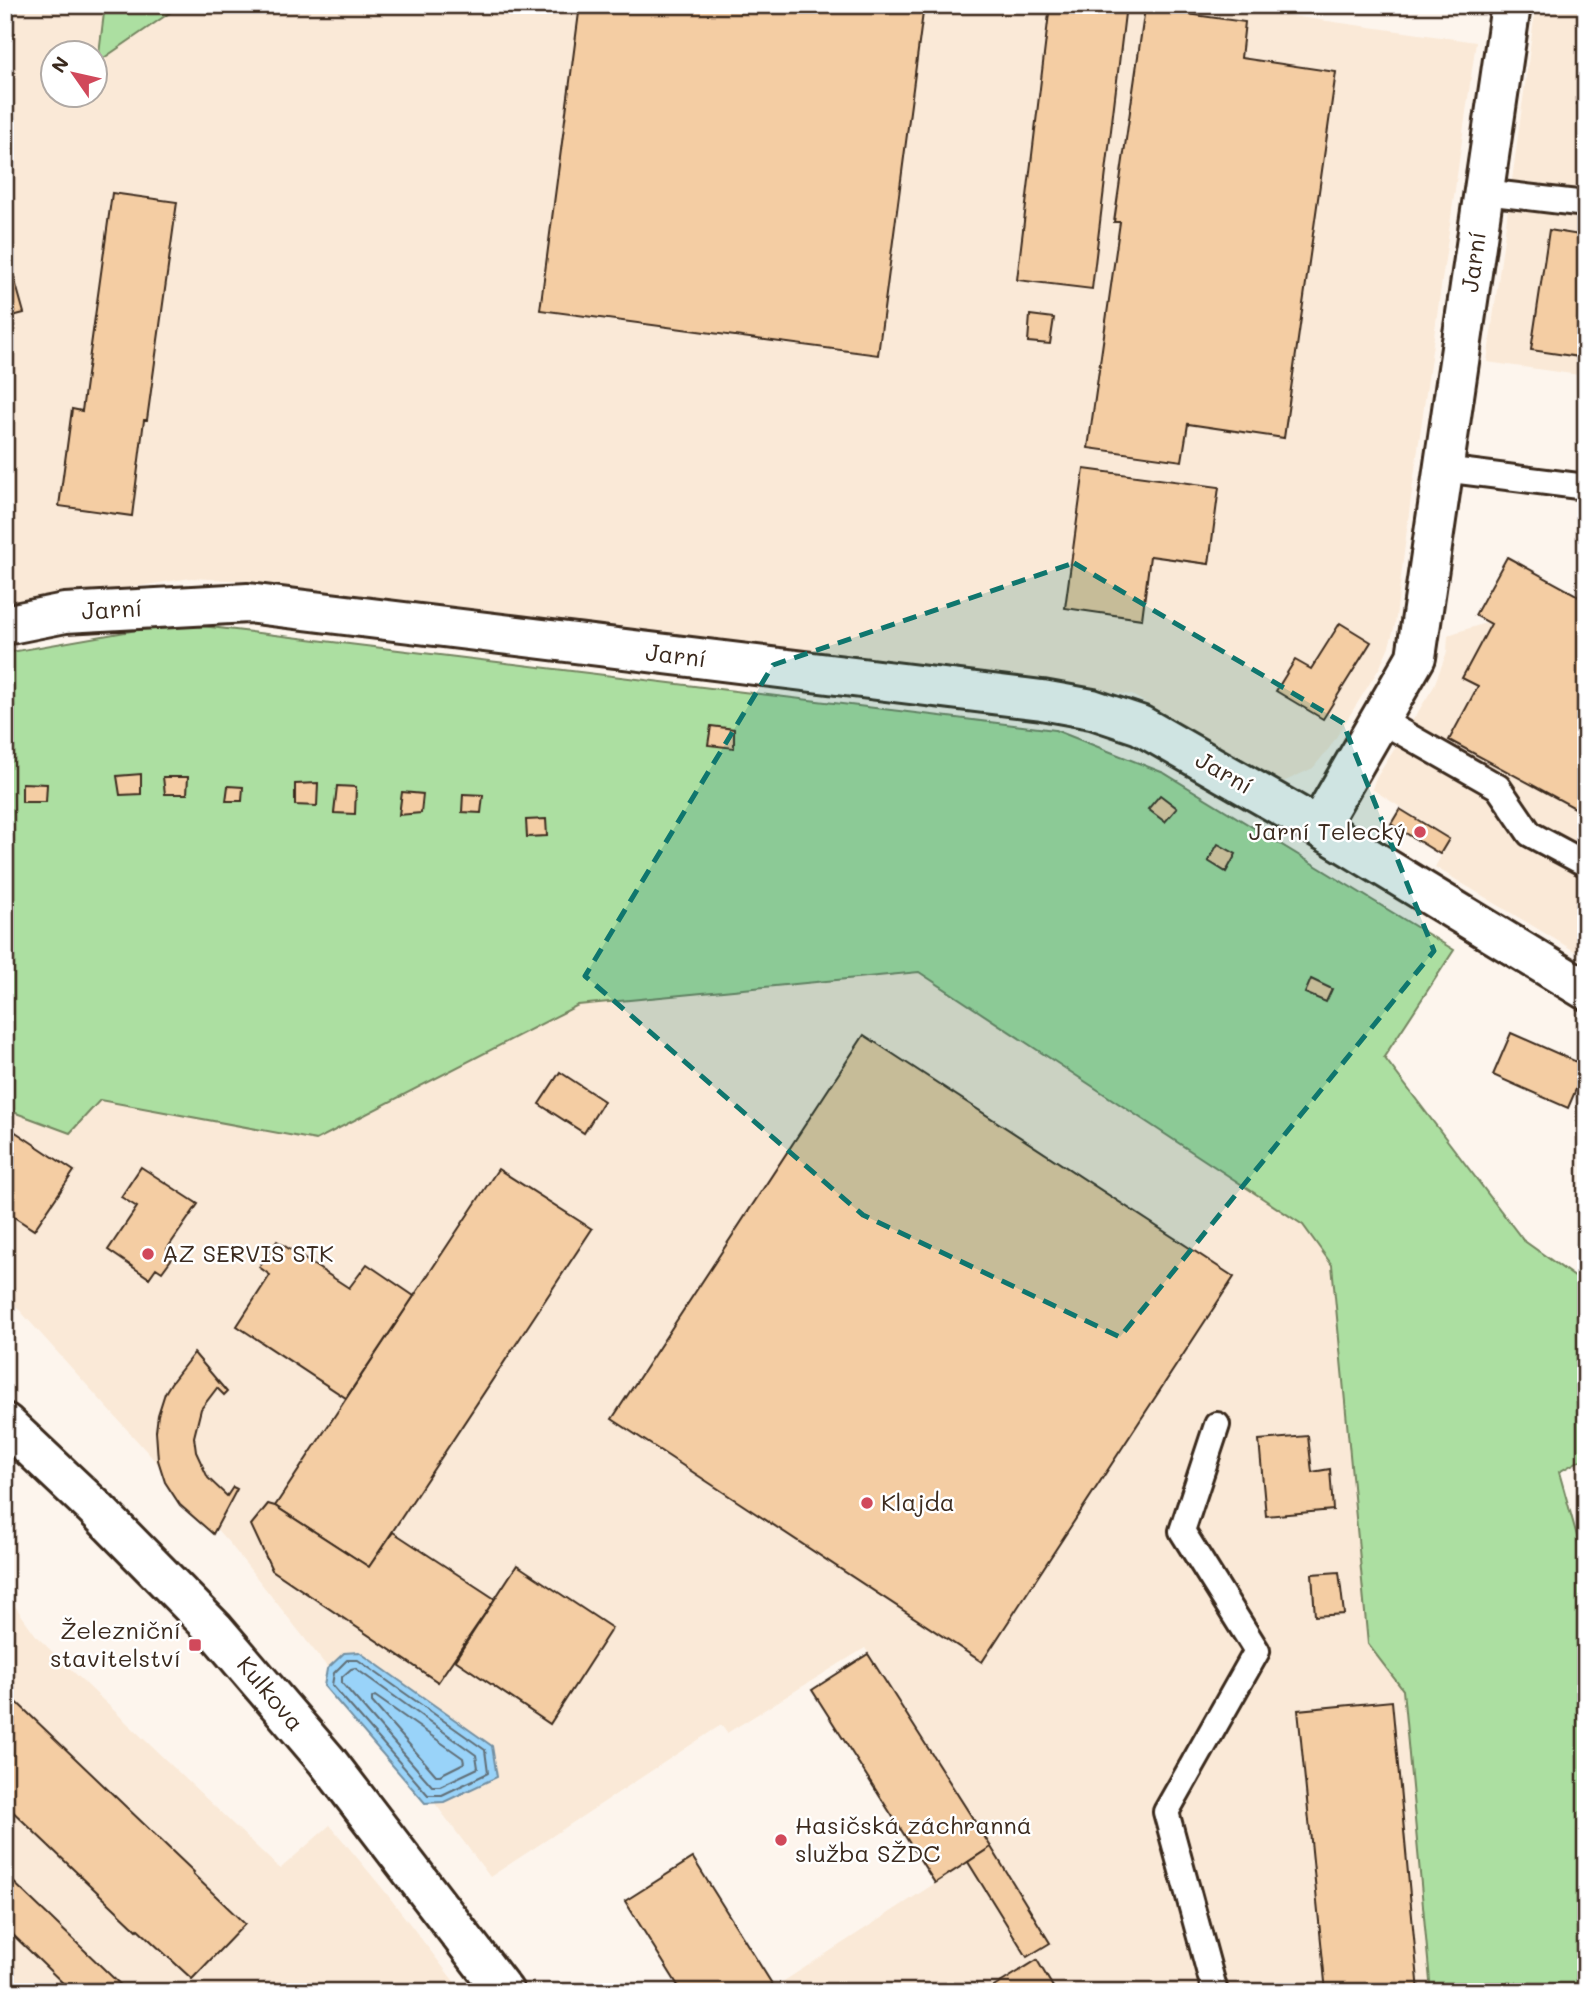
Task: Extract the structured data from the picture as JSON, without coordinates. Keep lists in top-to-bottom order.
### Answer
{
  "streets": {
    "street": ["Jarní", "Kulkova"]
  },
  "places": {
    "other": [
      "Jarní Telecký",
      "AZ SERVIS STK",
      "Klajda",
      "Hasičská záchranná služba SŽDC"
    ],
    "transit": ["Železniční stavitelství"]
  },
  "north": "top left"
}
